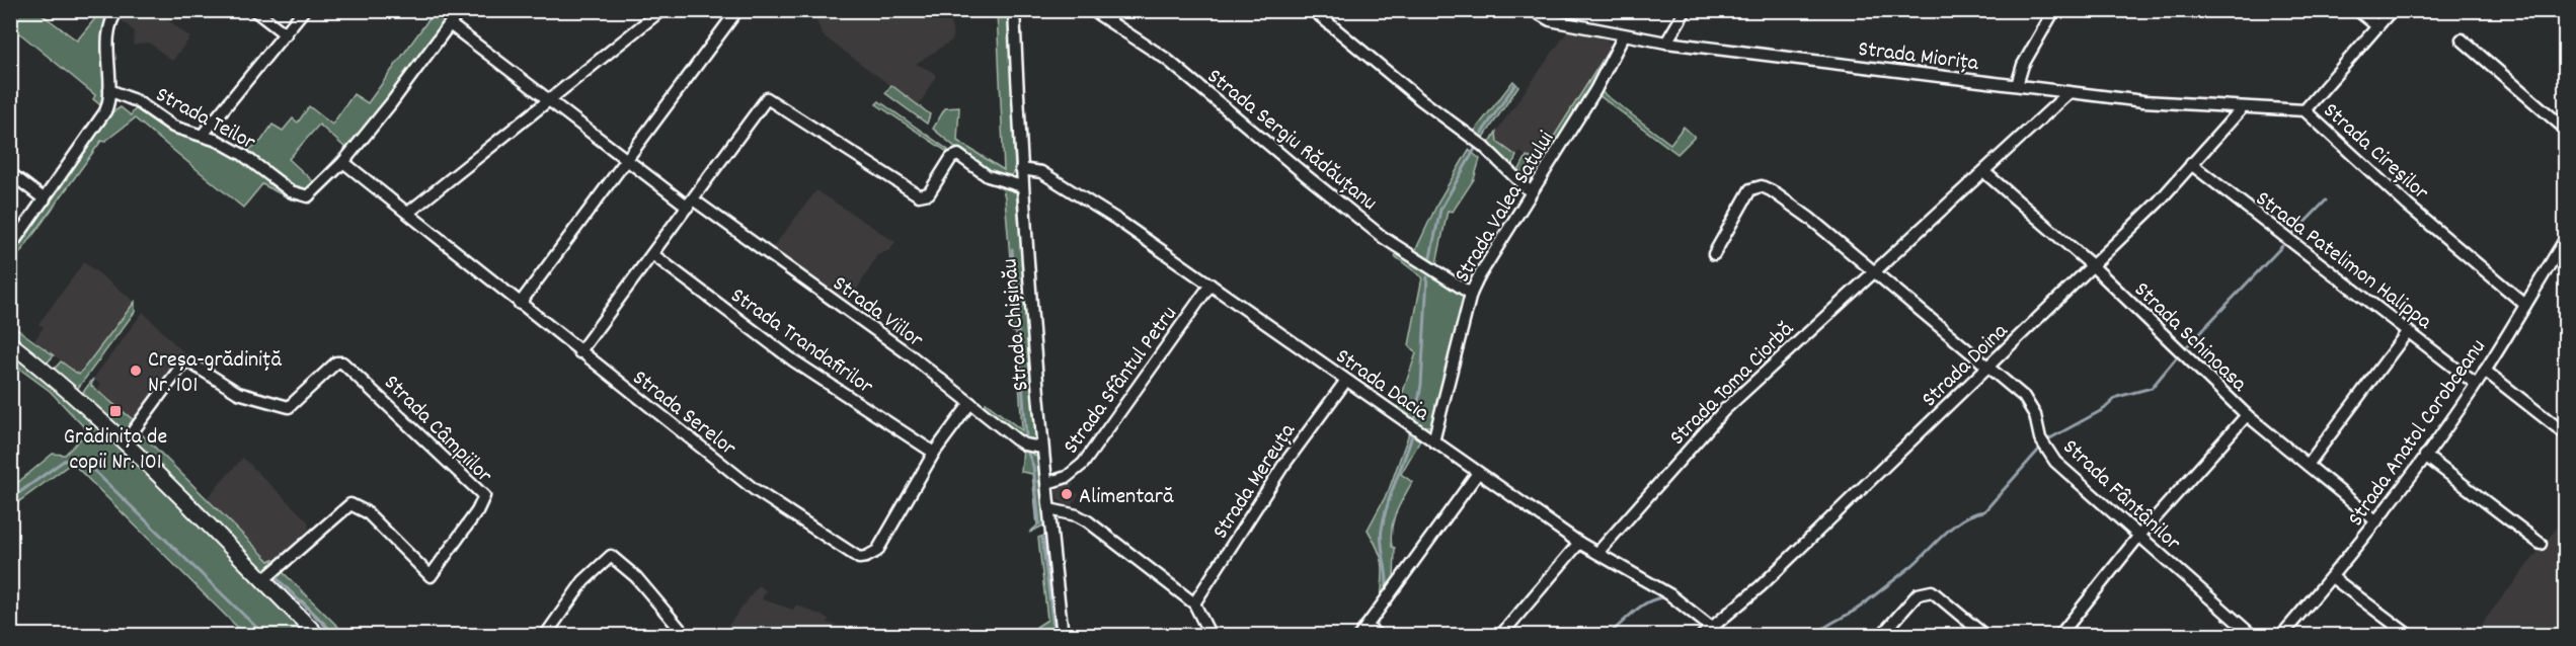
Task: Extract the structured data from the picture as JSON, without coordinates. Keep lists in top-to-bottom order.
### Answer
{
  "streets": {
    "street": [
      "Strada Miorița",
      "Strada Teilor",
      "Strada Sergiu Rădăuțanu",
      "Strada Cireșilor",
      "Strada Valea Satului",
      "Strada Patelimon Halippa",
      "Strada Viilor",
      "Strada Chișinău",
      "Strada Schinoasa",
      "Strada Trandafirilor",
      "Strada Doina",
      "Strada Sfântul Petru",
      "Strada Toma Ciorbă",
      "Strada Dacia",
      "Strada Serelor",
      "Strada Câmpiilor",
      "Strada Anatol Corobceanu",
      "Strada Mereuța",
      "Strada Fântânilor"
    ]
  },
  "crossings": [
    ["Strada Miorița", "Strada Cireșilor"],
    ["Strada Miorița", "Strada Valea Satului"],
    ["Strada Miorița", "Strada Doina"],
    ["Strada Miorița", "Strada Toma Ciorbă"],
    ["Strada Teilor", "Strada Serelor"],
    ["Strada Sergiu Rădăuțanu", "Strada Valea Satului"],
    ["Strada Cireșilor", "Strada Anatol Corobceanu"],
    ["Strada Valea Satului", "Strada Dacia"],
    ["Strada Patelimon Halippa", "Strada Doina"],
    ["Strada Patelimon Halippa", "Strada Anatol Corobceanu"],
    ["Strada Viilor", "Strada Chișinău"],
    ["Strada Viilor", "Strada Serelor"],
    ["Strada Chișinău", "Strada Sfântul Petru"],
    ["Strada Chișinău", "Strada Dacia"],
    ["Strada Schinoasa", "Strada Doina"],
    ["Strada Schinoasa", "Strada Toma Ciorbă"],
    ["Strada Schinoasa", "Strada Anatol Corobceanu"],
    ["Strada Trandafirilor", "Strada Serelor"],
    ["Strada Doina", "Strada Dacia"],
    ["Strada Doina", "Strada Fântânilor"],
    ["Strada Sfântul Petru", "Strada Dacia"],
    ["Strada Toma Ciorbă", "Strada Dacia"],
    ["Strada Toma Ciorbă", "Strada Fântânilor"],
    ["Strada Dacia", "Strada Mereuța"]
  ],
  "places": {
    "other": ["Creșa-grădiniță Nr. 101", "Alimentară"],
    "transit": ["Grădinița de copii Nr. 101"]
  }
}
